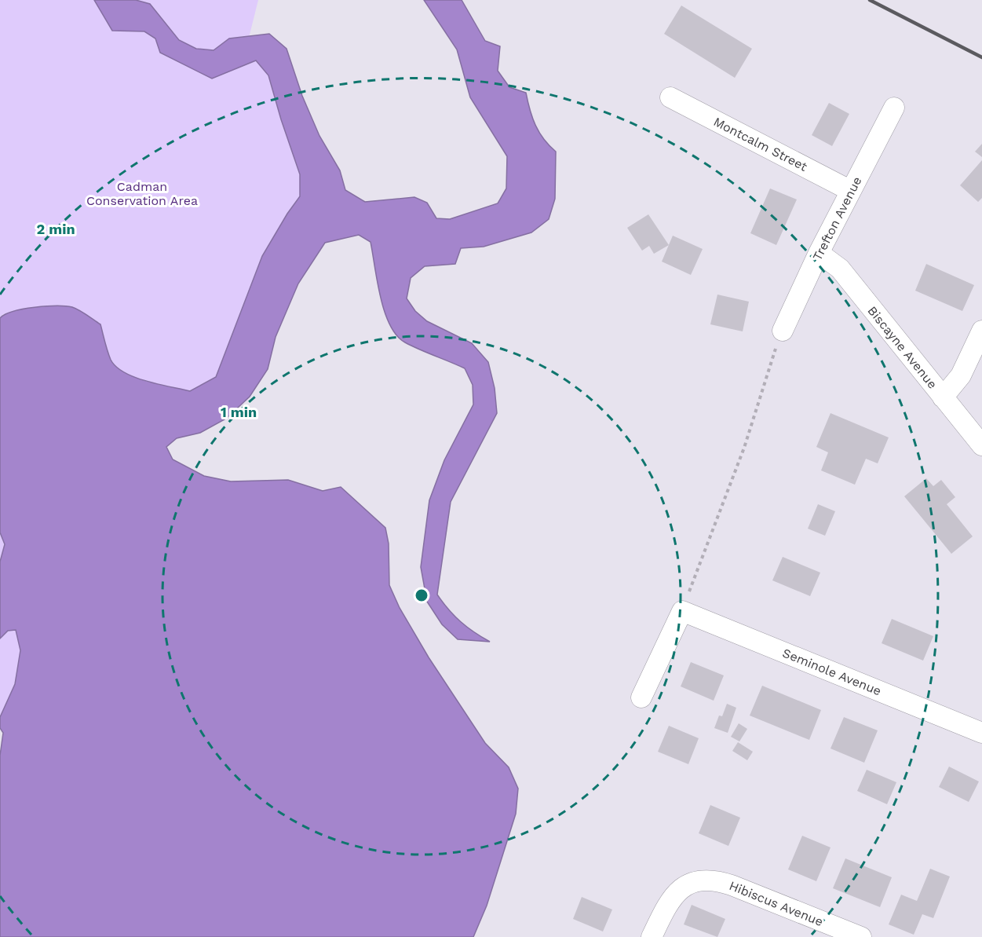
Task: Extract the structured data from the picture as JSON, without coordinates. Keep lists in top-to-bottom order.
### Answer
{
  "streets": {
    "street": [
      "Montcalm Street",
      "Trefton Avenue",
      "Biscayne Avenue",
      "Seminole Avenue",
      "Hibiscus Avenue"
    ]
  },
  "crossings": [
    ["Montcalm Street", "Trefton Avenue"],
    ["Trefton Avenue", "Biscayne Avenue"]
  ],
  "parks": ["Cadman Conservation Area"],
  "rings": ["2 min", "1 min"]
}
